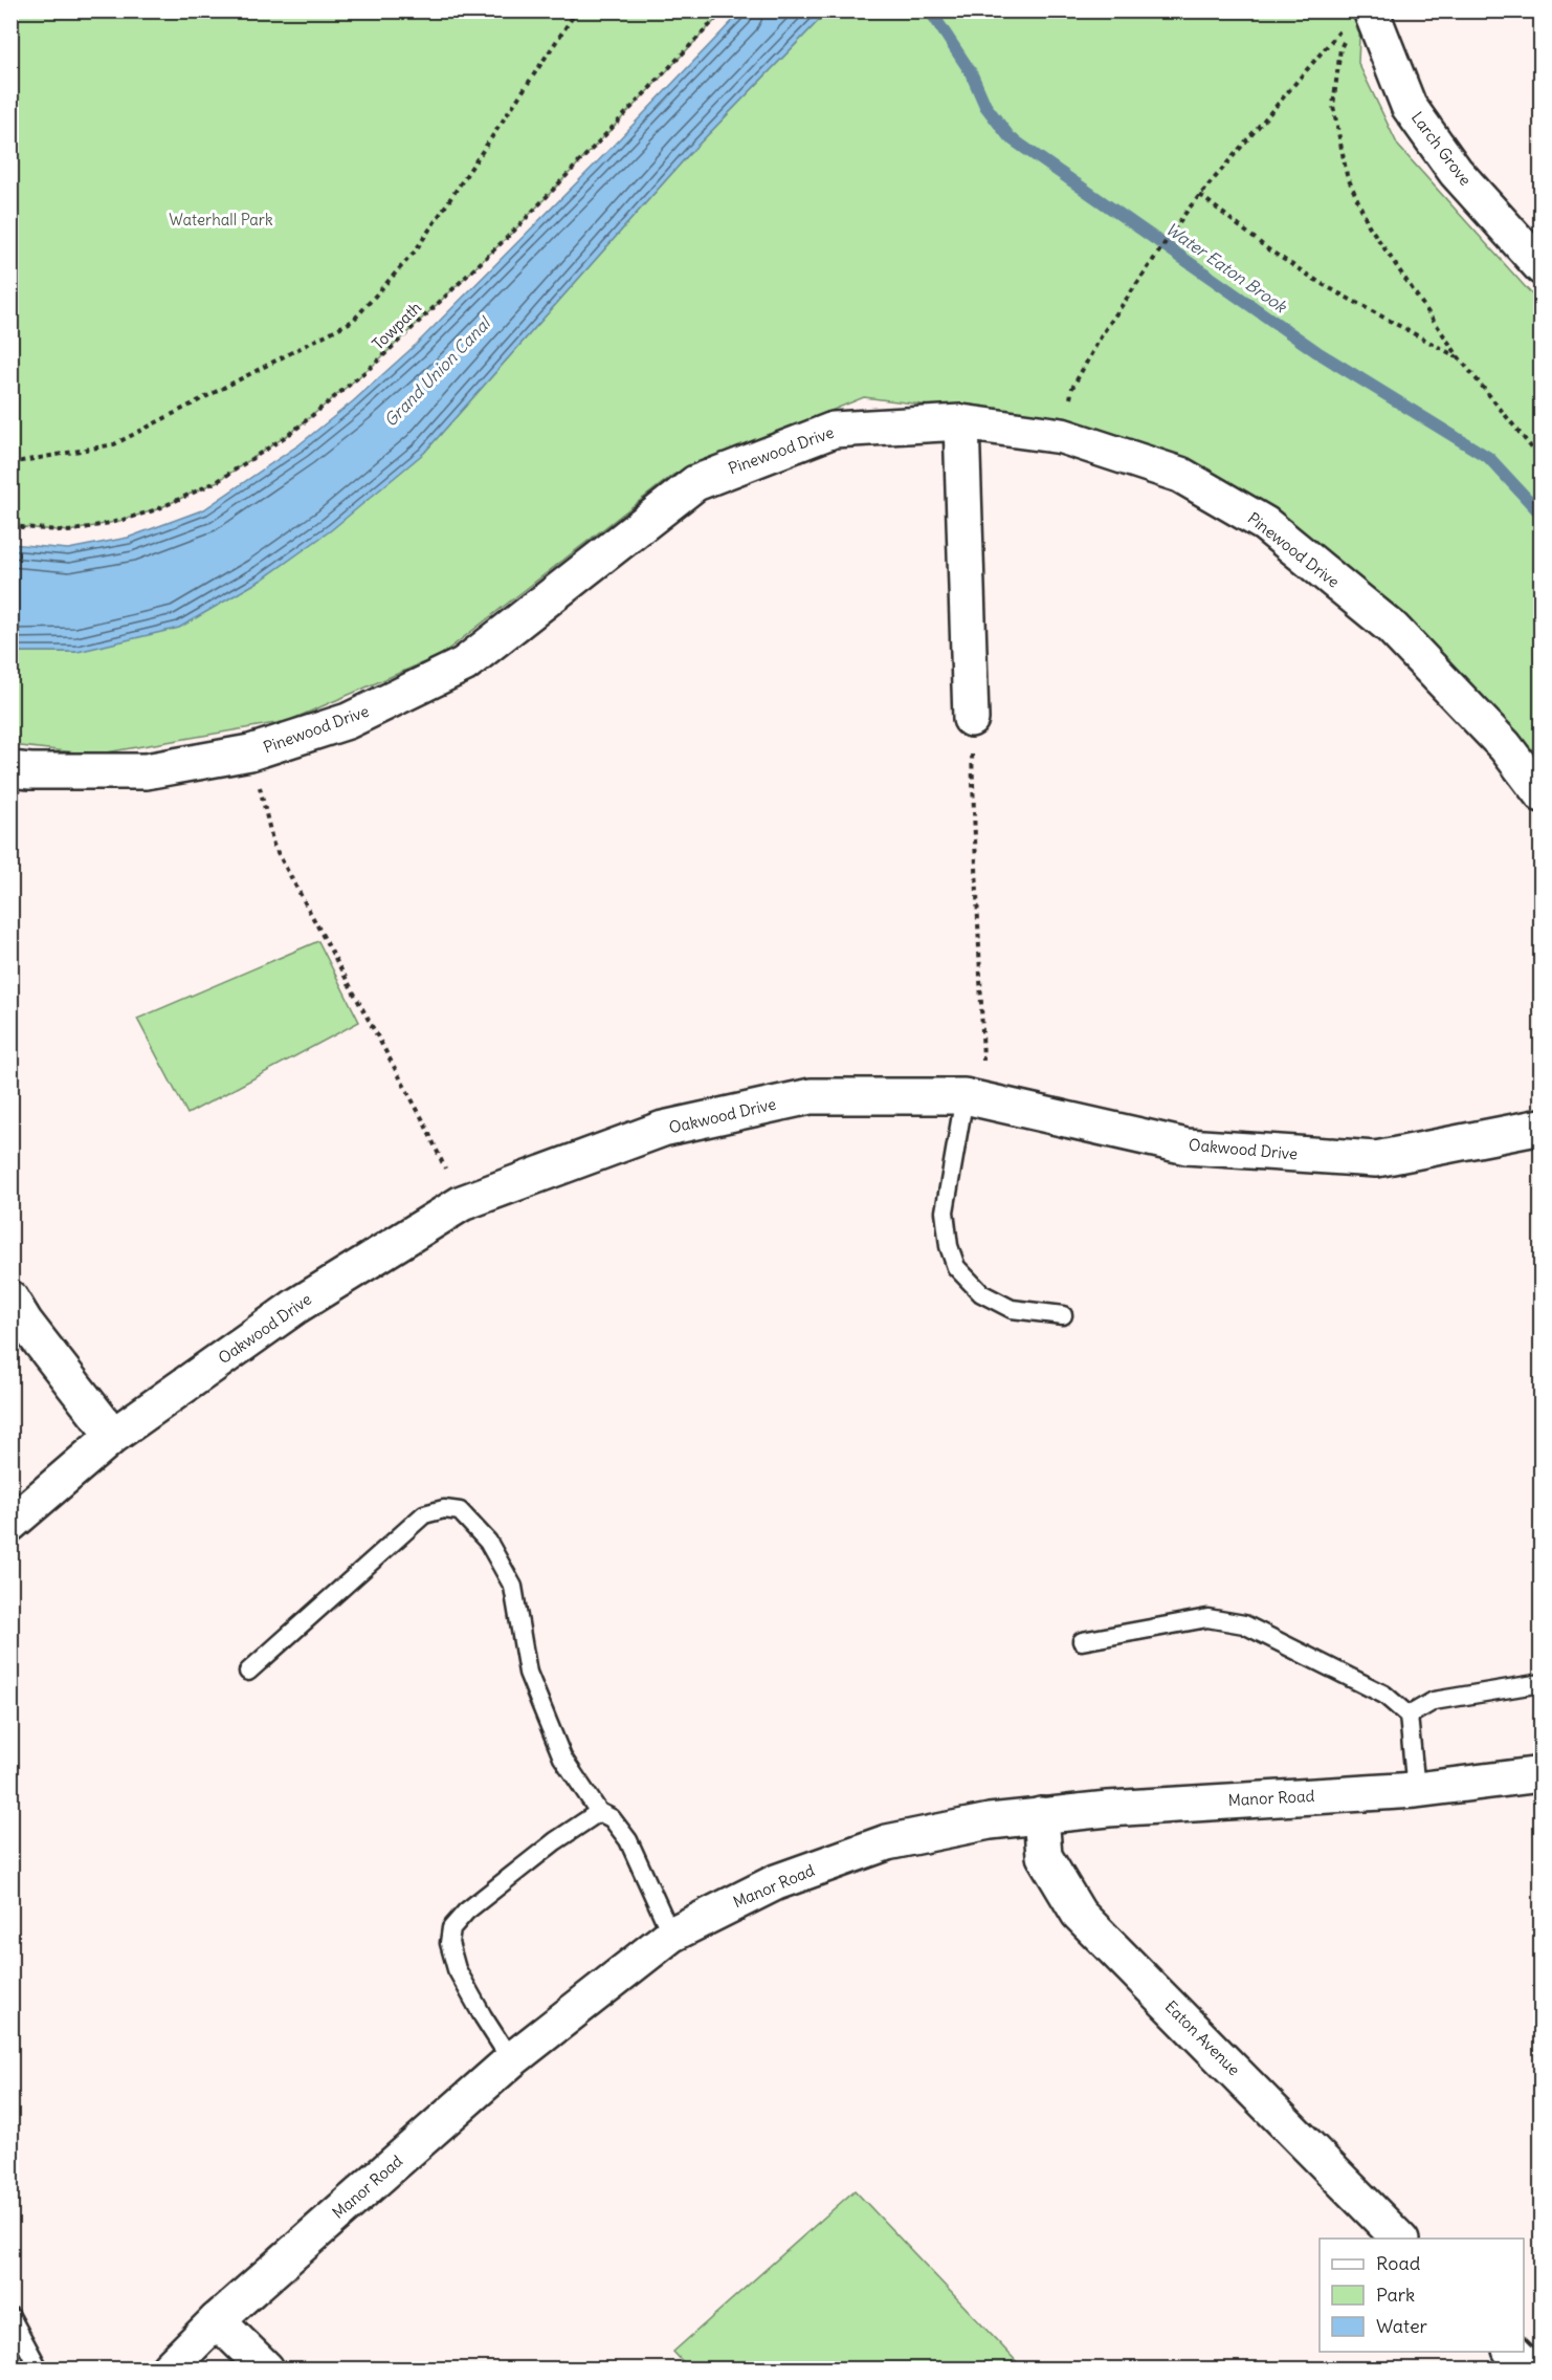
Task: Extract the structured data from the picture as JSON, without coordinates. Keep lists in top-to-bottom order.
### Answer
{
  "streets": {
    "street": [
      "Larch Grove",
      "Pinewood Drive",
      "Oakwood Drive",
      "Manor Road",
      "Eaton Avenue"
    ],
    "path": ["Towpath"]
  },
  "crossings": [
    ["Manor Road", "Eaton Avenue"]
  ],
  "water": ["Water Eaton Brook", "Grand Union Canal"],
  "parks": ["Waterhall Park"],
  "legend": ["Road", "Park", "Water"]
}
